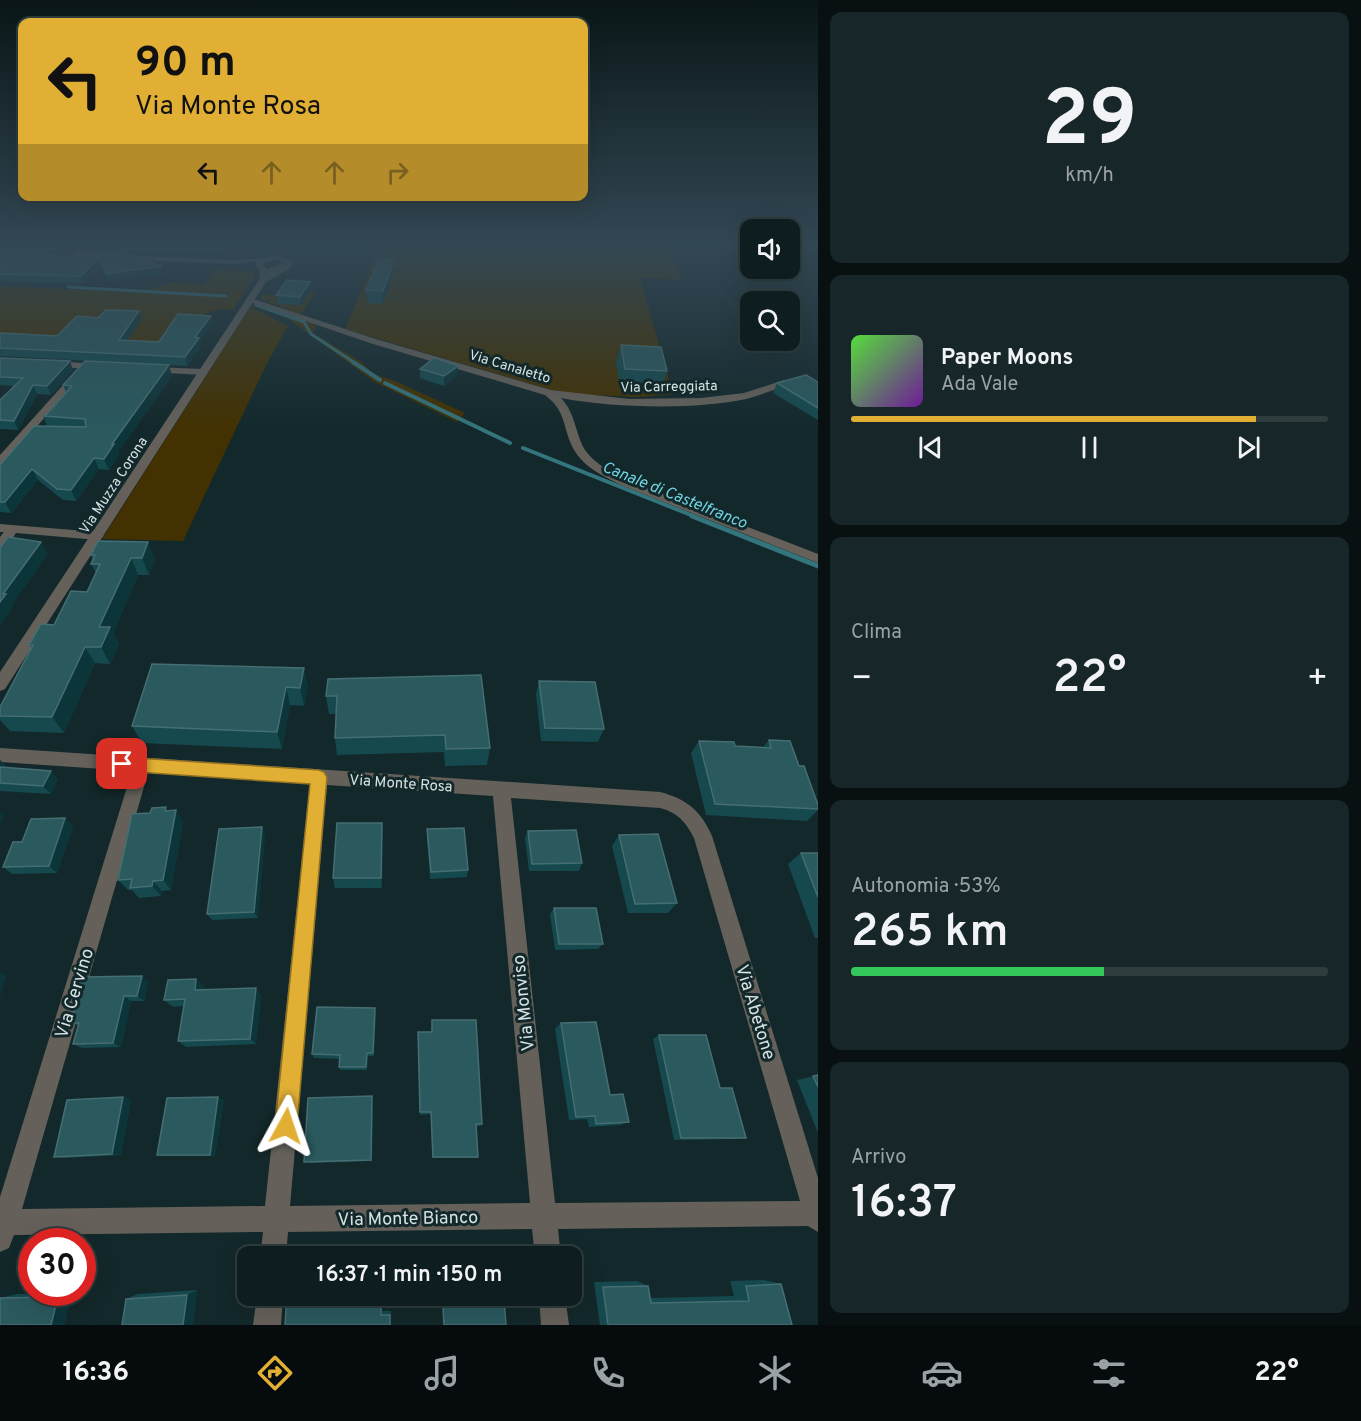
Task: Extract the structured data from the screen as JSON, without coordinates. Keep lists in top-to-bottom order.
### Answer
{
  "streets": {
    "street": [
      "Via Canaletto",
      "Via Carreggiata",
      "Via Muzza Corona",
      "Via Monte Rosa",
      "Via Cervino",
      "Via Monviso",
      "Via Abetone",
      "Via Monte Bianco"
    ]
  },
  "crossings": [
    ["Via Canaletto", "Via Carreggiata"],
    ["Via Monte Rosa", "Via Cervino"],
    ["Via Monte Rosa", "Via Monviso"],
    ["Via Monte Rosa", "Via Abetone"],
    ["Via Cervino", "Via Monte Bianco"],
    ["Via Monviso", "Via Monte Bianco"],
    ["Via Abetone", "Via Monte Bianco"]
  ],
  "water": ["Canale di Castelfranco"],
  "page": {
    "tile": [
      ["29", "km/h"],
      "Clima",
      ["Autonomia · 53%", "265 km"],
      ["Arrivo", "16:37"]
    ],
    "turn": ["90 m", "Via Monte Rosa"],
    "song": ["Paper Moons", "Ada Vale"],
    "heat": ["−", "22°", "+"],
    "limit": "30",
    "trip": "16:37 · 1 min · 150 m",
    "tabs": ["16:36", "22°"]
  }
}
